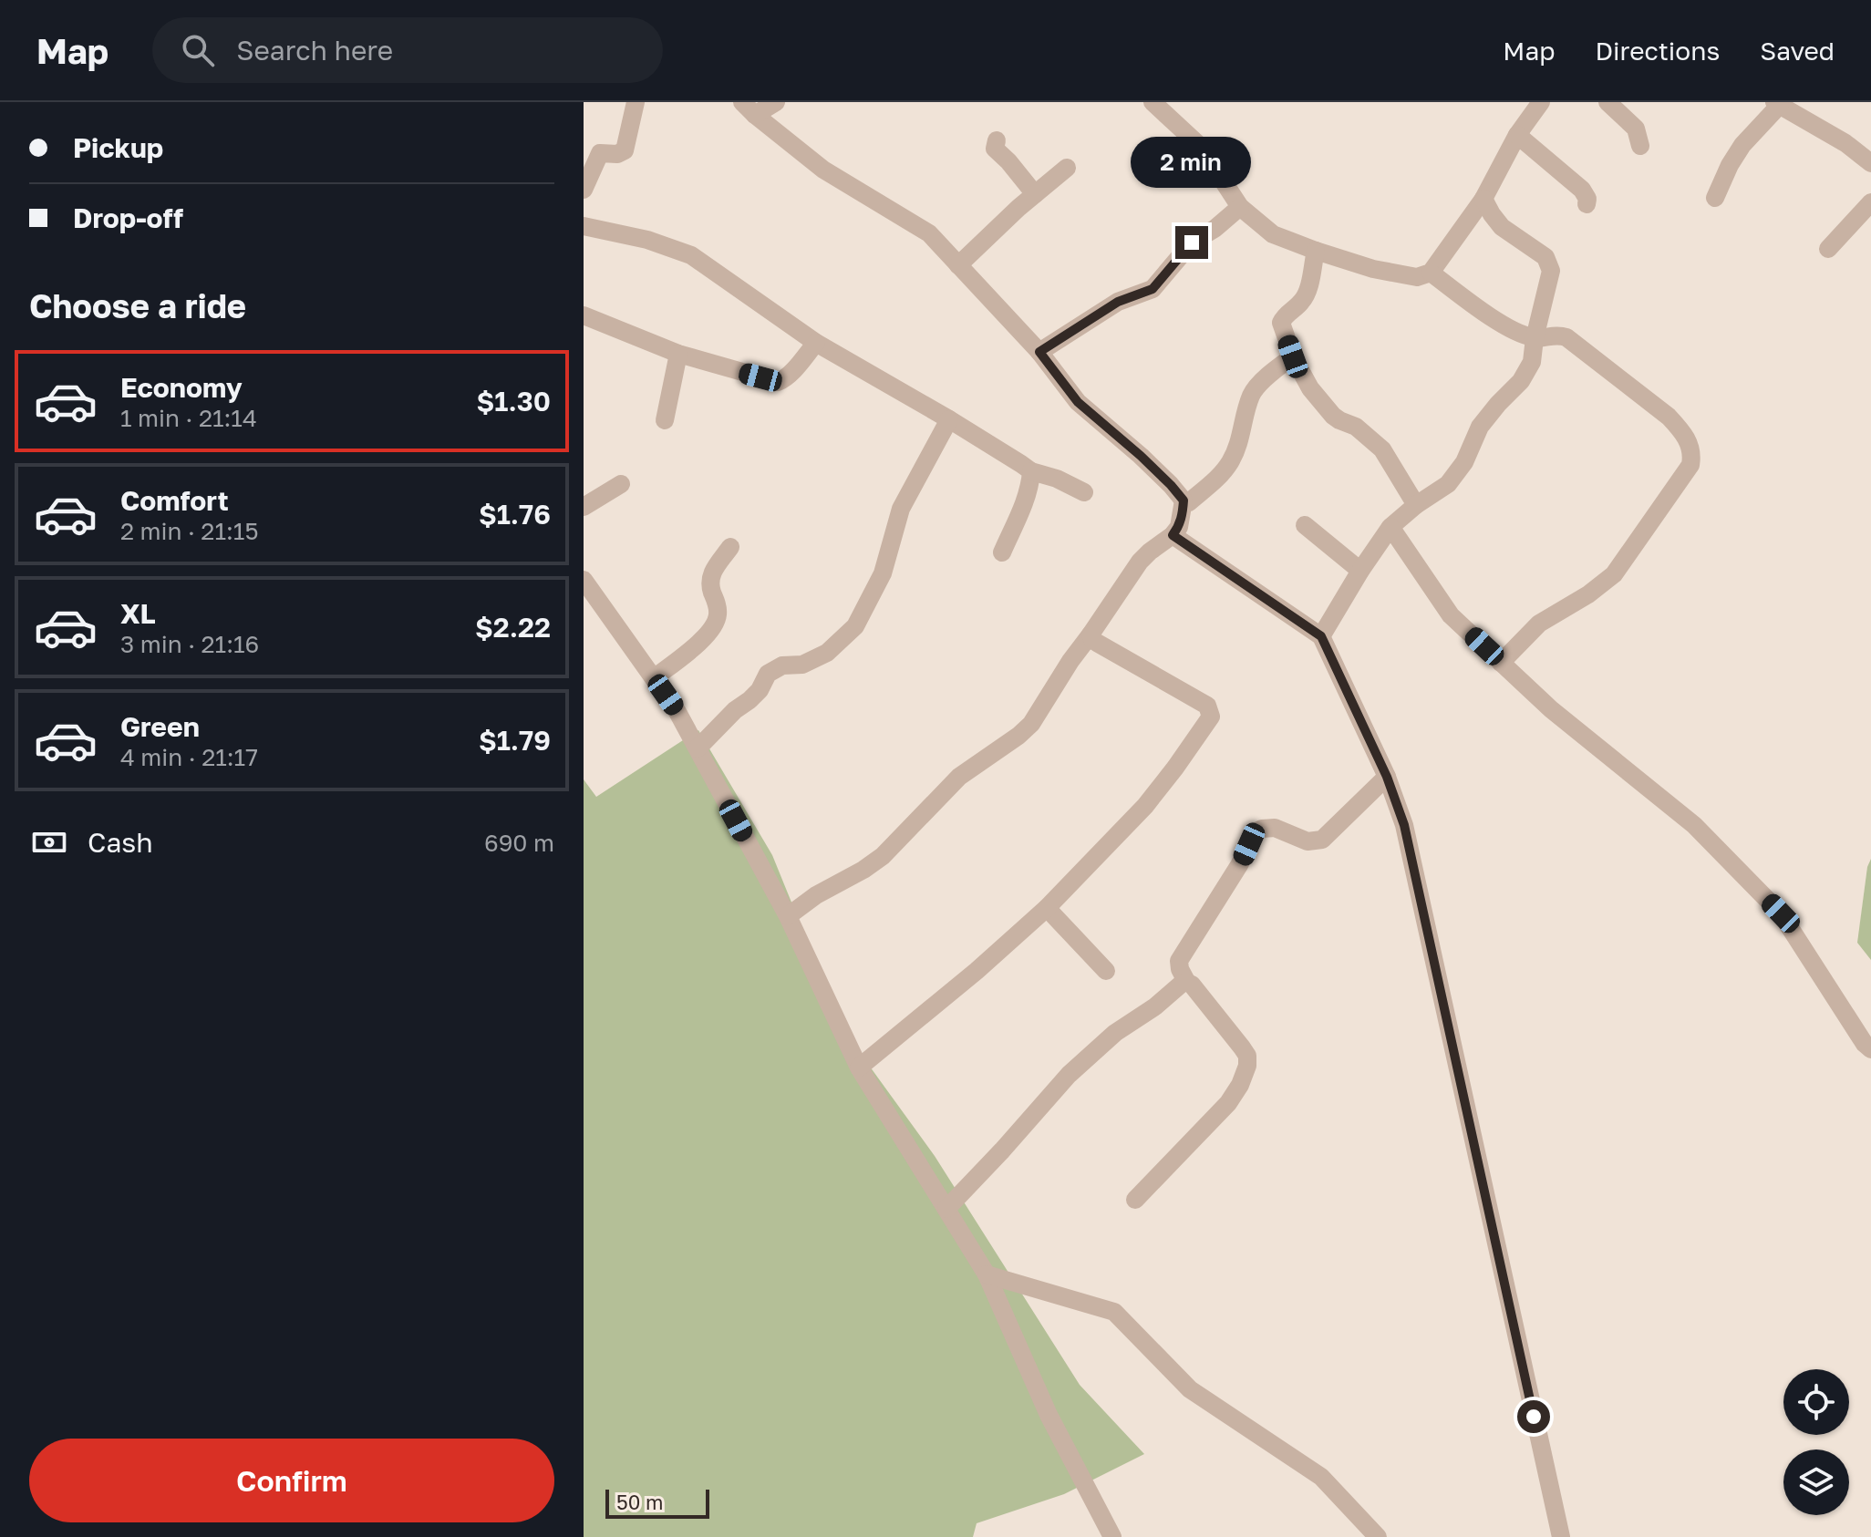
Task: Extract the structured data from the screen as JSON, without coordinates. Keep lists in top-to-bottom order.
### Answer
{
  "scale_bar": "50 m",
  "page": {
    "header": "Map",
    "search": "Search here",
    "nav": ["Map", "Directions", "Saved"],
    "banner": ["Pickup", "Drop-off"],
    "bubble": "2 min",
    "heading": "Choose a ride",
    "list": [
      {
        "name": "Economy",
        "note": "1 min · 21:14",
        "value": "$1.30"
      },
      {
        "name": "Comfort",
        "note": "2 min · 21:15",
        "value": "$1.76"
      },
      {
        "name": "XL",
        "note": "3 min · 21:16",
        "value": "$2.22"
      },
      {
        "name": "Green",
        "note": "4 min · 21:17",
        "value": "$1.79"
      }
    ],
    "pay": ["Cash", "690 m"],
    "buttons": "Confirm",
    "scale": "50 m"
  }
}
